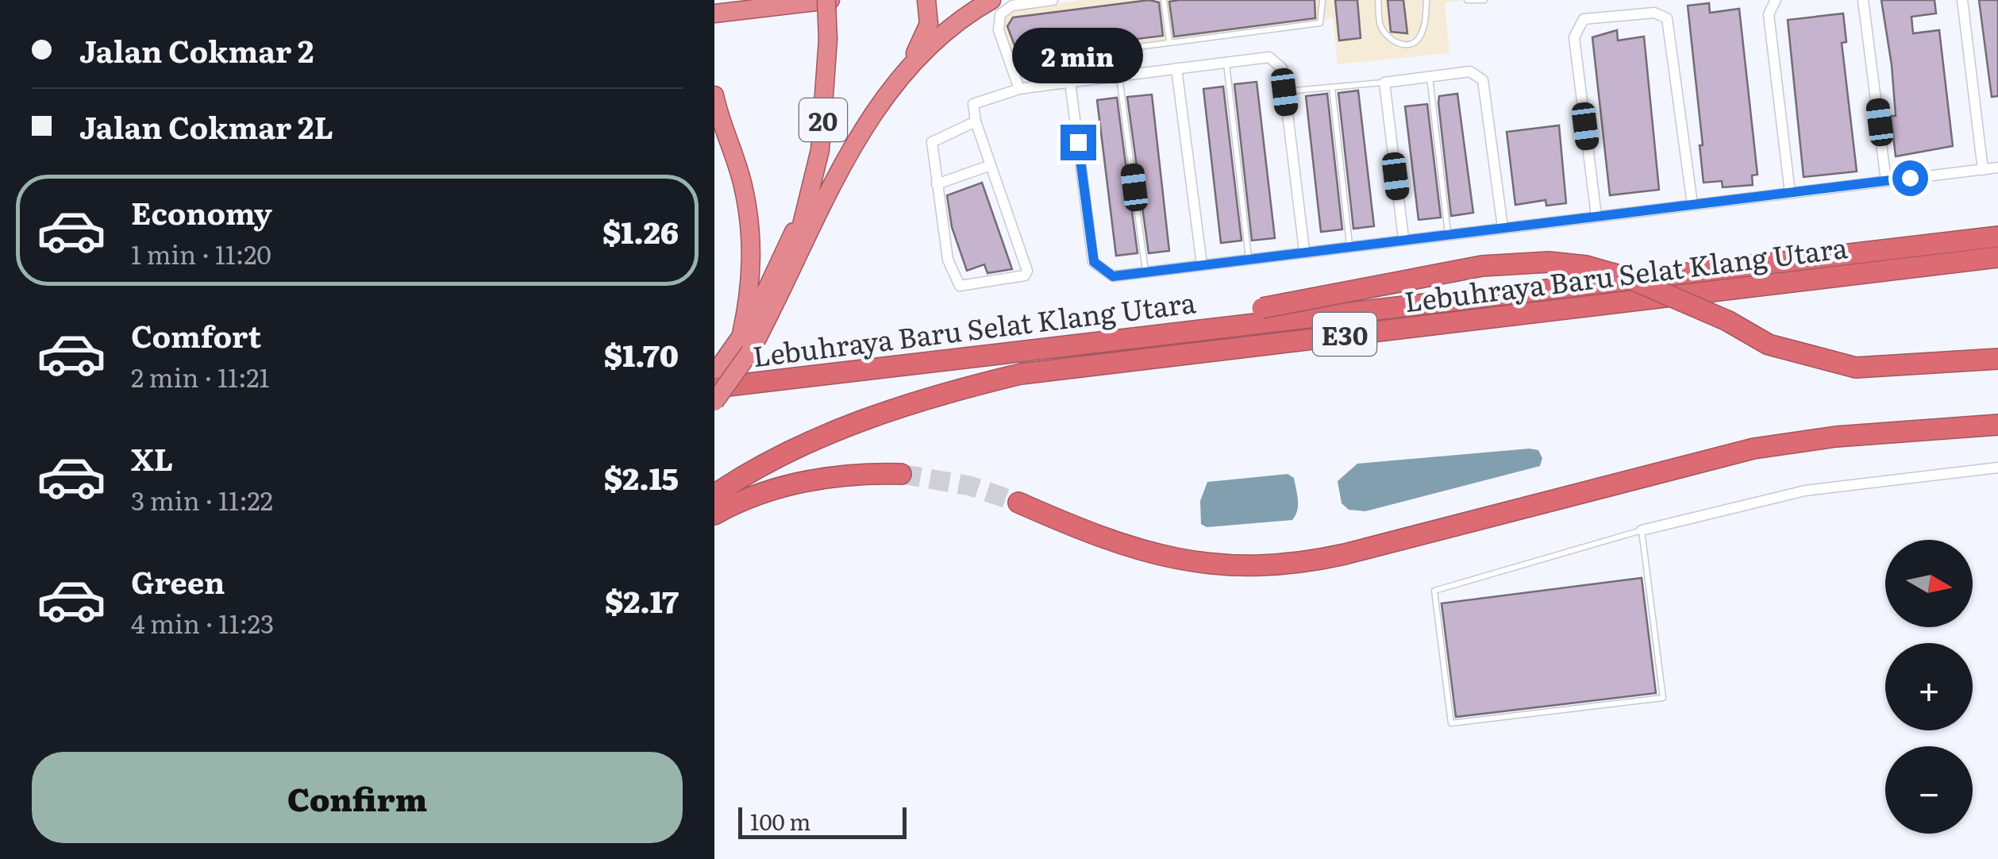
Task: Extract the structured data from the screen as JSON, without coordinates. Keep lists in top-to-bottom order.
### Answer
{
  "streets": {
    "highway": ["20", "Lebuhraya Baru Selat Klang Utara", "E30"]
  },
  "scale_bar": "100 m",
  "north": "right",
  "page": {
    "banner": ["Jalan Cokmar 2", "Jalan Cokmar 2L"],
    "bubble": "2 min",
    "list": [
      {
        "name": "Economy",
        "note": "1 min · 11:20",
        "value": "$1.26"
      },
      {
        "name": "Comfort",
        "note": "2 min · 11:21",
        "value": "$1.70"
      },
      {
        "name": "XL",
        "note": "3 min · 11:22",
        "value": "$2.15"
      },
      {
        "name": "Green",
        "note": "4 min · 11:23",
        "value": "$2.17"
      }
    ],
    "map_buttons": ["+", "−"],
    "buttons": "Confirm",
    "scale": "100 m"
  }
}
